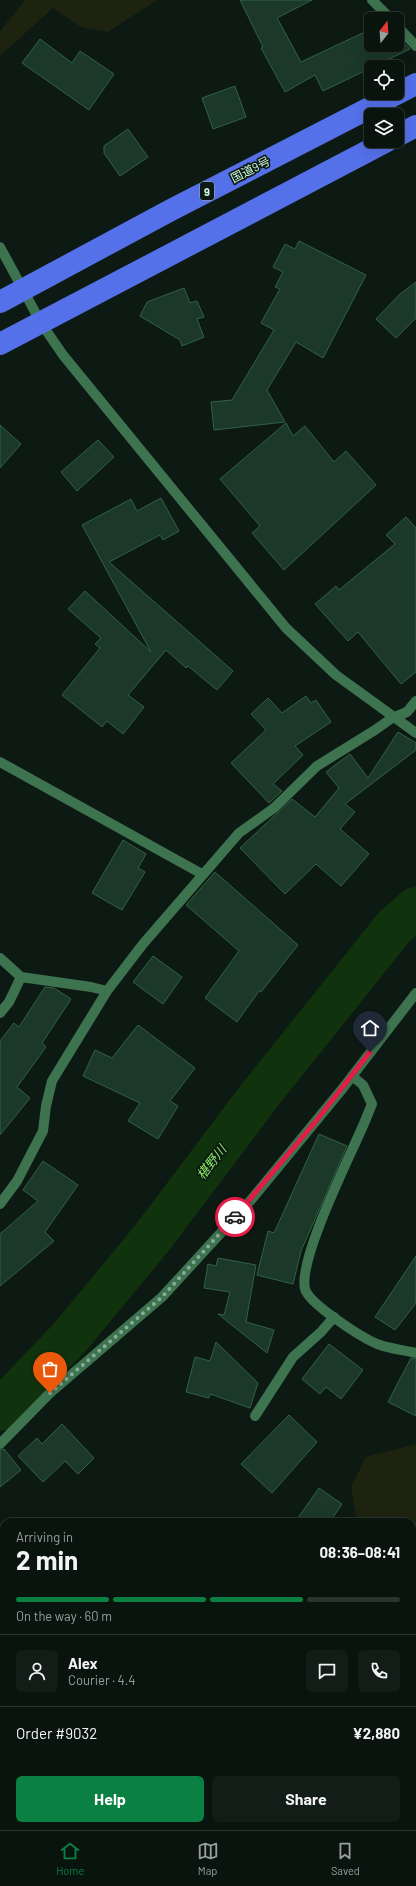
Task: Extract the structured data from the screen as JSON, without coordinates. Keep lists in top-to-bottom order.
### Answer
{
  "streets": {
    "highway": ["国道9号", "9"]
  },
  "water": ["椹野川"],
  "north": "top",
  "page": {
    "heading": ["2 min", "Arriving in", "08:36–08:41"],
    "panel": [
      "Alex",
      "Courier · 4.4",
      "Order #9032",
      "¥2,880"
    ],
    "bar": "On the way · 60 m",
    "buttons": ["Help", "Share"],
    "tabs": ["Home", "Map", "Saved"]
  }
}
